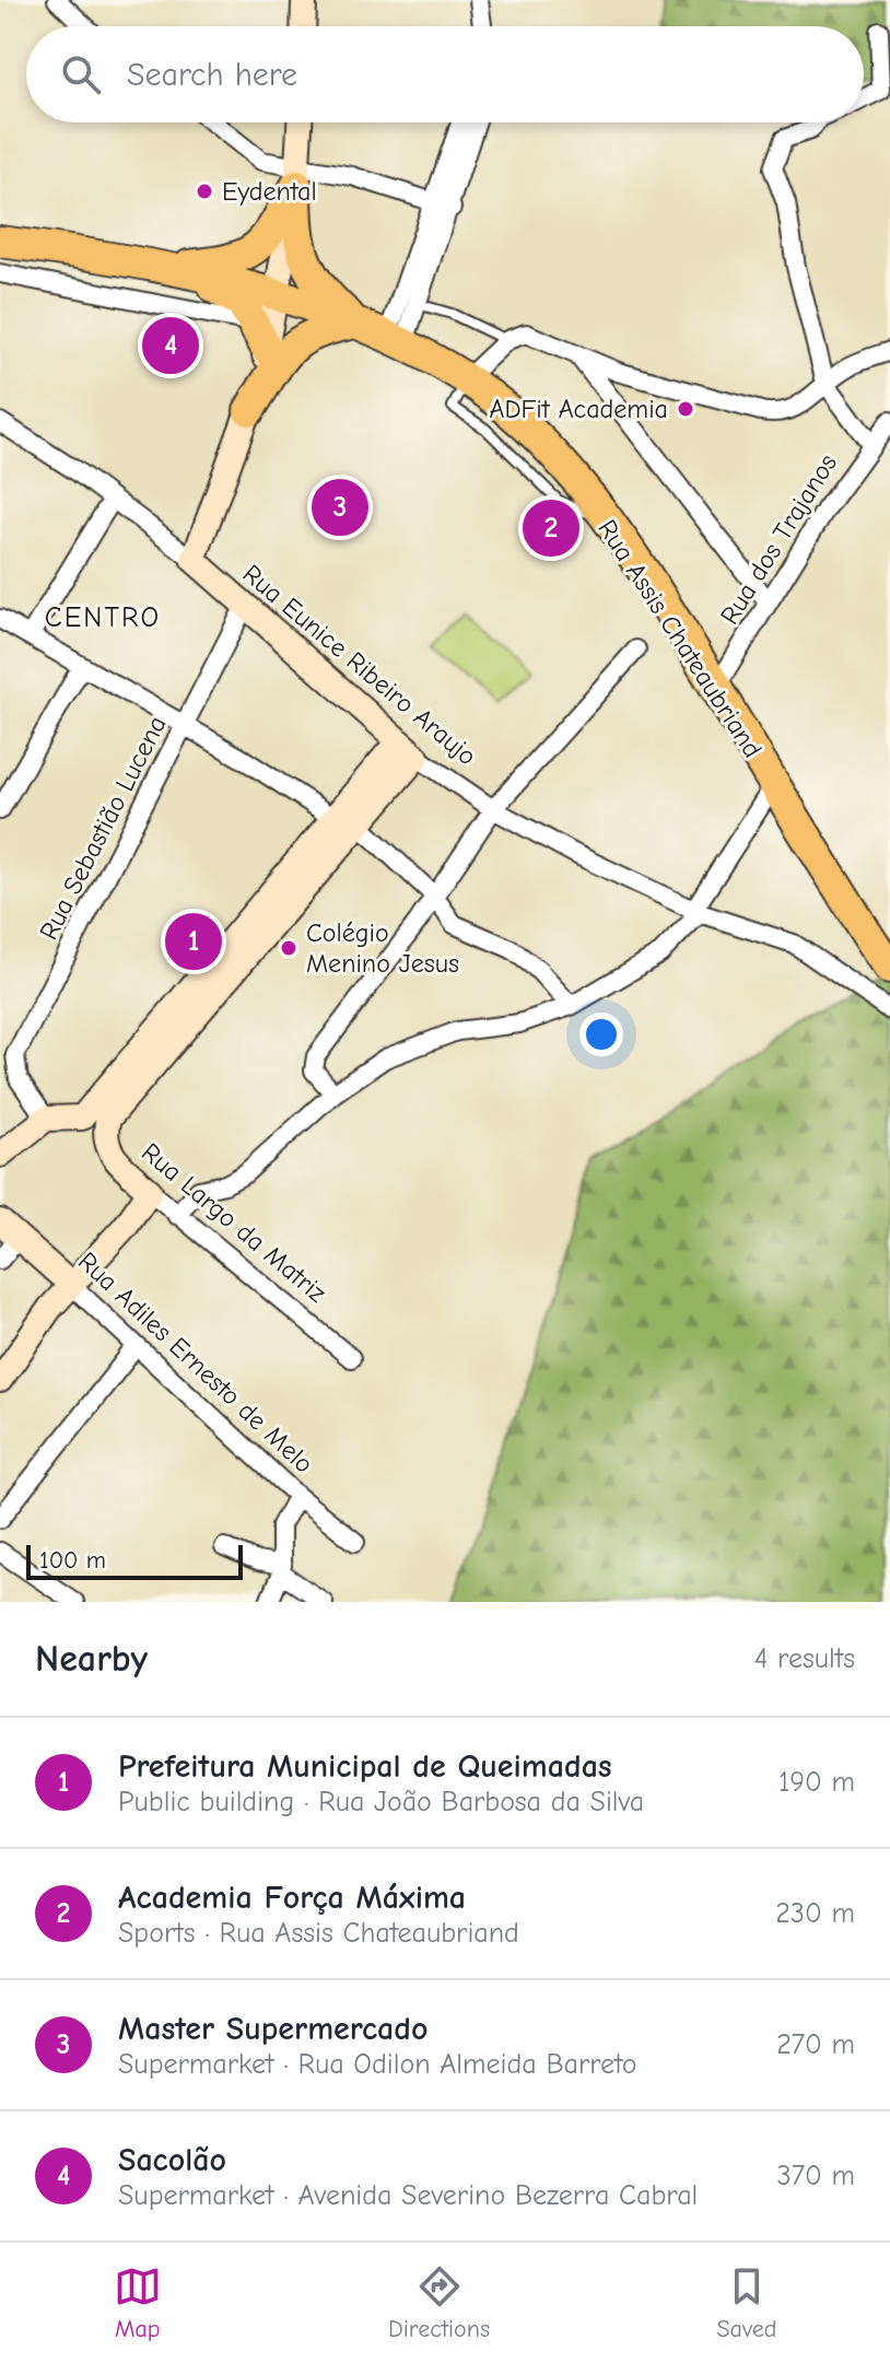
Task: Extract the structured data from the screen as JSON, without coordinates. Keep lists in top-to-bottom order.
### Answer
{
  "streets": {
    "highway": ["Rua Assis Chateaubriand"],
    "street": [
      "Rua dos Trajanos",
      "Rua Eunice Ribeiro Araujo",
      "Rua Sebastião Lucena",
      "Rua Largo da Matriz",
      "Rua Adiles Ernesto de Melo"
    ]
  },
  "crossings": [
    ["Rua dos Trajanos", "Rua Assis Chateaubriand"],
    ["Rua Eunice Ribeiro Araujo", "Rua Sebastião Lucena"]
  ],
  "districts": ["CENTRO"],
  "places": ["Eydental", "ADFit Academia", "Colégio Menino Jesus"],
  "scale_bar": "100 m",
  "page": {
    "search": "Search here",
    "pins": [
      "4",
      "3",
      "2",
      "1"
    ],
    "scale": "100 m",
    "heading": ["Nearby", "4 results"],
    "list": [
      {
        "mark": "1",
        "name": "Prefeitura Municipal de Queimadas",
        "note": "Public building · Rua João Barbosa da Silva",
        "value": "190 m"
      },
      {
        "mark": "2",
        "name": "Academia Força Máxima",
        "note": "Sports · Rua Assis Chateaubriand",
        "value": "230 m"
      },
      {
        "mark": "3",
        "name": "Master Supermercado",
        "note": "Supermarket · Rua Odilon Almeida Barreto",
        "value": "270 m"
      },
      {
        "mark": "4",
        "name": "Sacolão",
        "note": "Supermarket · Avenida Severino Bezerra Cabral",
        "value": "370 m"
      }
    ],
    "nav": ["Map", "Directions", "Saved"]
  }
}
